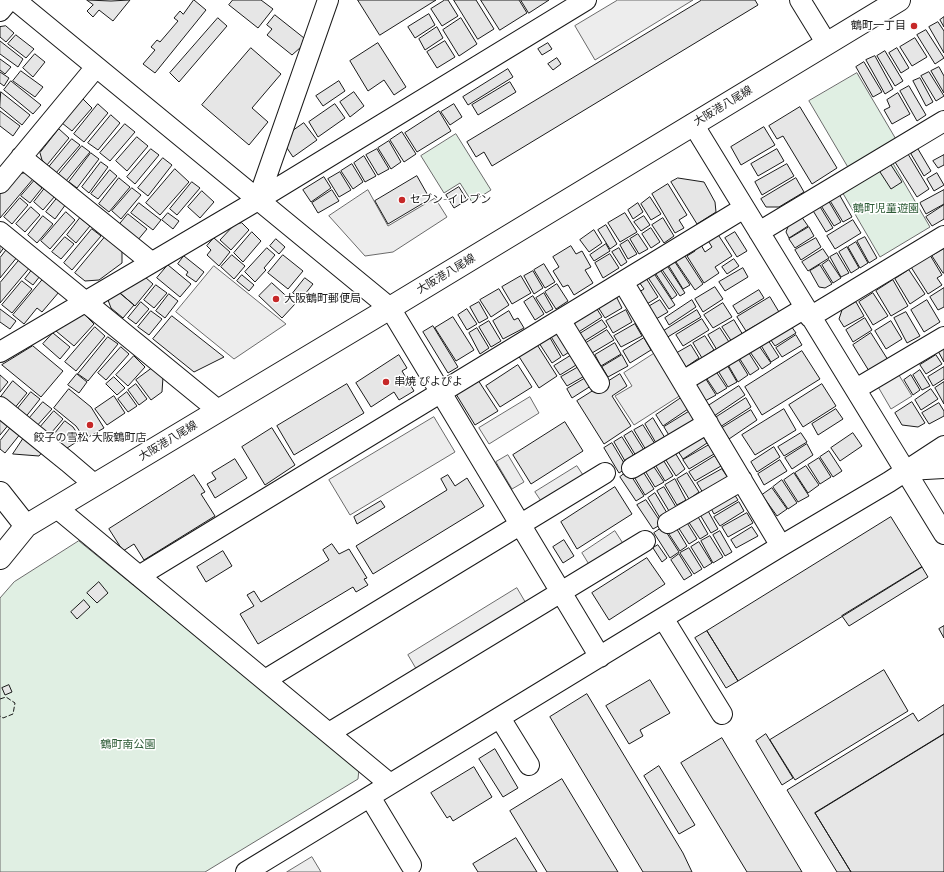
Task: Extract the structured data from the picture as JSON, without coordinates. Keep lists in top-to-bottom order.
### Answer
{
  "streets": {
    "main road": ["大阪港八尾線"]
  },
  "parks": ["鶴町児童遊園", "鶴町南公園"],
  "places": [
    "鶴町一丁目",
    "セブン-イレブン",
    "大阪鶴町郵便局",
    "串焼 ぴよぴよ",
    "餃子の雪松 大阪鶴町店"
  ]
}
